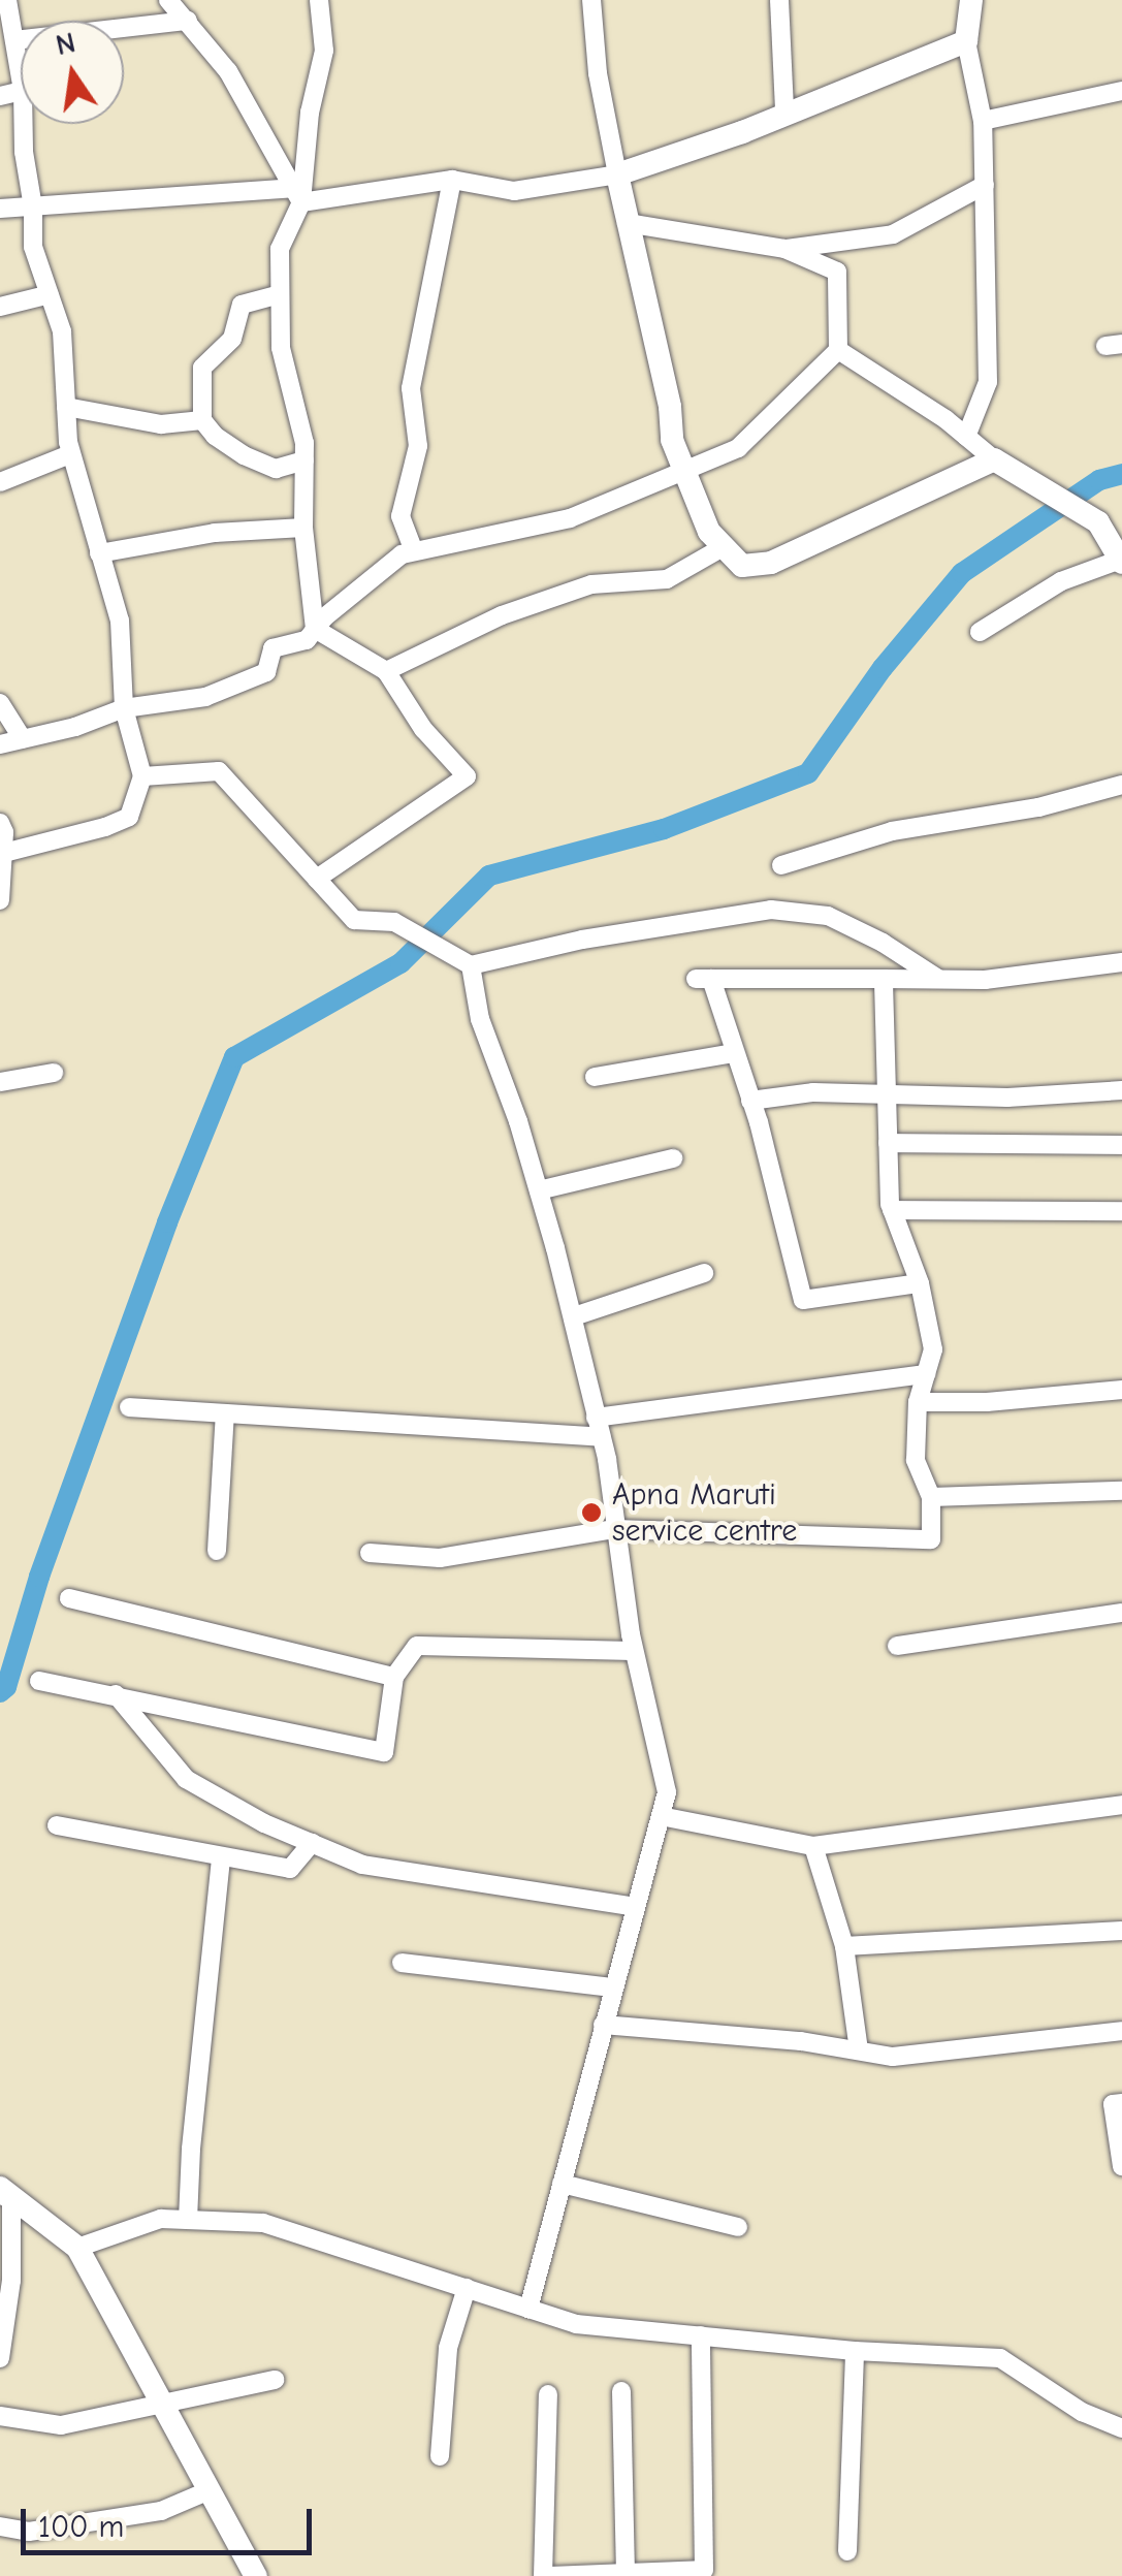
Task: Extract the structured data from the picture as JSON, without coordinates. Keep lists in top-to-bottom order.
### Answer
{
  "places": ["Apna Maruti service centre"],
  "scale_bar": "100 m",
  "north": "top"
}
